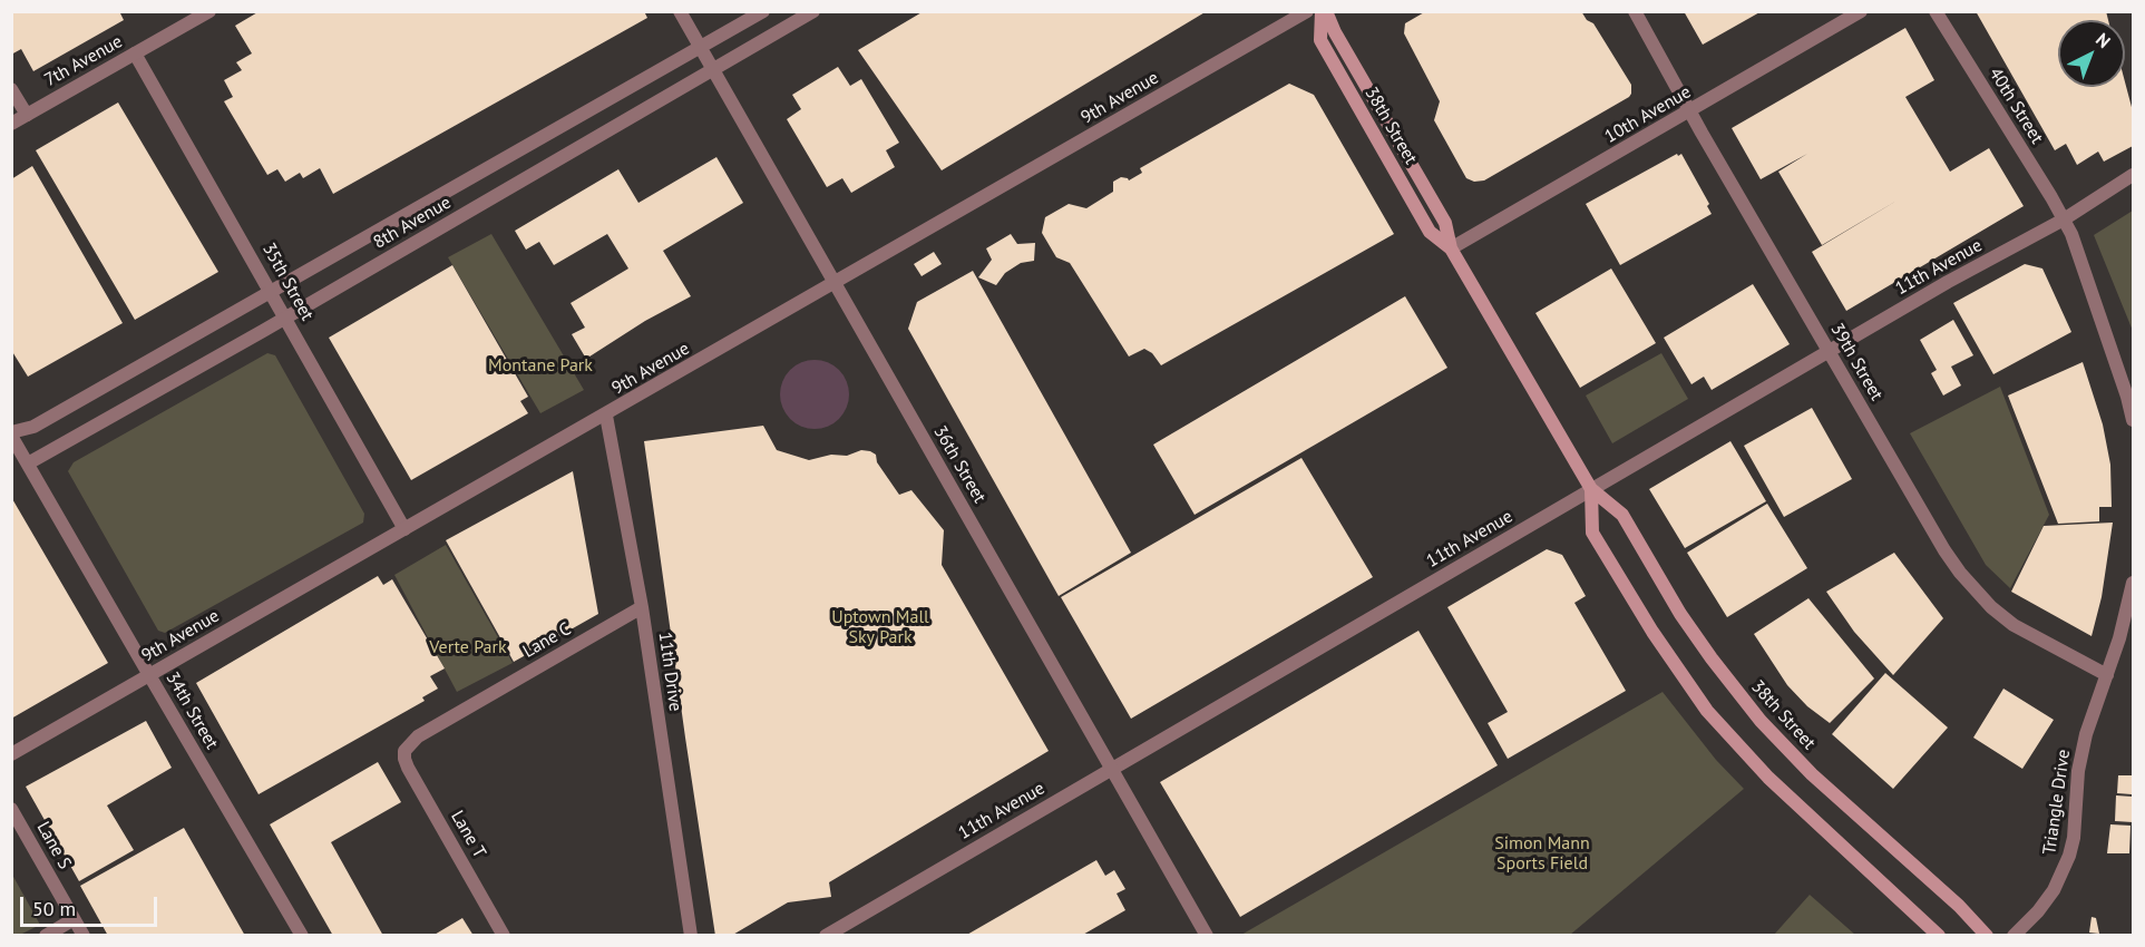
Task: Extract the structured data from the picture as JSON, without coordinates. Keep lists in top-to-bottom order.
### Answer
{
  "streets": {
    "main road": ["38th Street"],
    "street": [
      "7th Avenue",
      "9th Avenue",
      "40th Street",
      "10th Avenue",
      "8th Avenue",
      "11th Avenue",
      "35th Street",
      "39th Street",
      "36th Street",
      "Lane C",
      "11th Drive",
      "34th Street",
      "Triangle Drive",
      "Lane T",
      "Lane S"
    ]
  },
  "crossings": [
    ["7th Avenue", "35th Street"],
    ["9th Avenue", "35th Street"],
    ["9th Avenue", "36th Street"],
    ["9th Avenue", "11th Drive"],
    ["9th Avenue", "34th Street"],
    ["40th Street", "11th Avenue"],
    ["10th Avenue", "38th Street"],
    ["10th Avenue", "39th Street"],
    ["38th Street", "11th Avenue"],
    ["8th Avenue", "35th Street"],
    ["8th Avenue", "36th Street"],
    ["8th Avenue", "34th Street"],
    ["11th Avenue", "39th Street"],
    ["11th Avenue", "36th Street"],
    ["39th Street", "Triangle Drive"],
    ["Lane C", "11th Drive"],
    ["Lane C", "Lane T"]
  ],
  "parks": [
    "Montane Park",
    "Uptown Mall Sky Park",
    "Verte Park",
    "Simon Mann Sports Field"
  ],
  "scale_bar": "50 m",
  "north": "top right"
}
